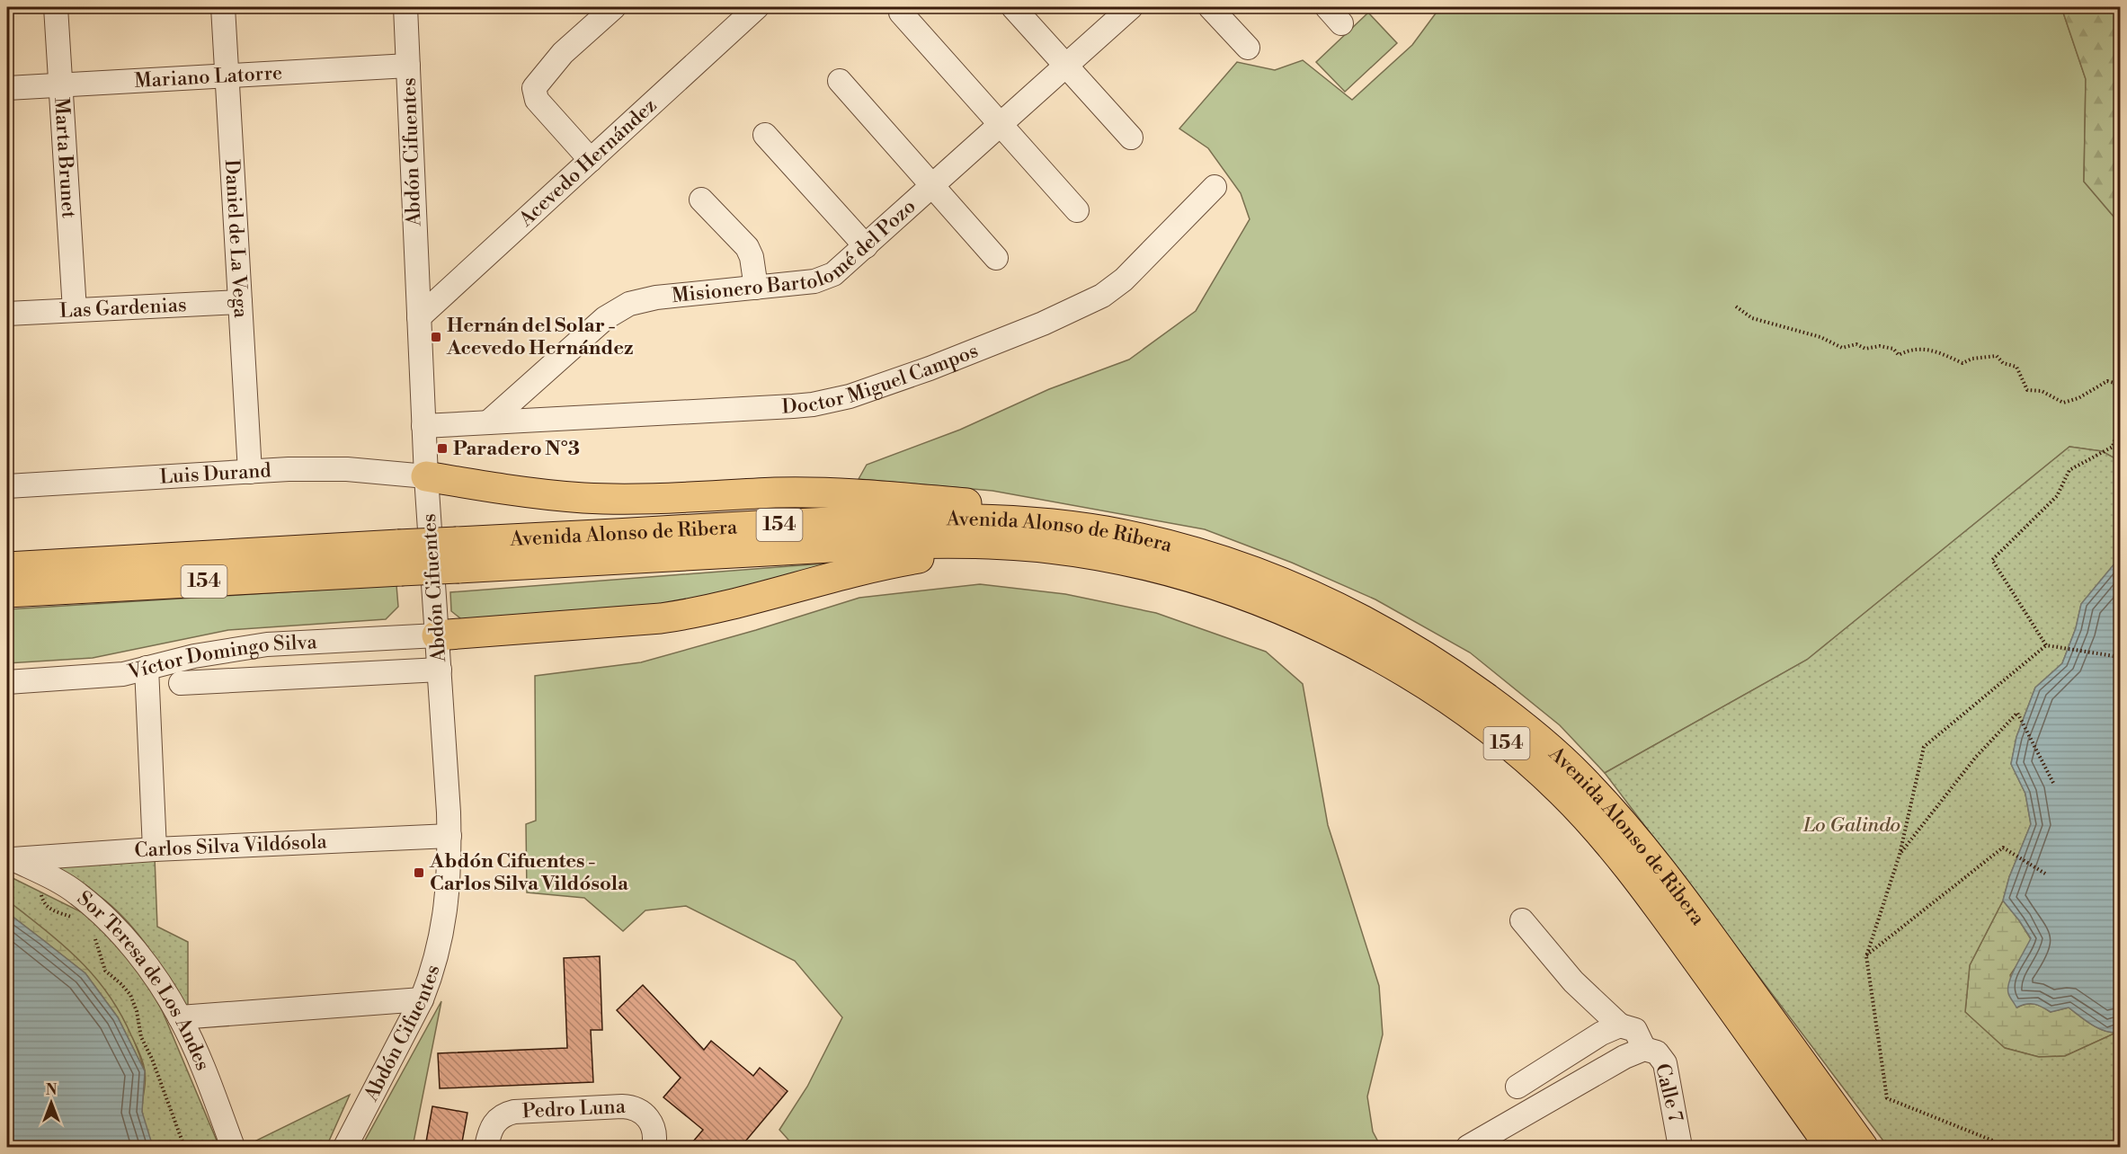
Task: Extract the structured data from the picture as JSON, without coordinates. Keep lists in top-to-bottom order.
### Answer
{
  "streets": {
    "highway": ["154", "Avenida Alonso de Ribera"],
    "street": [
      "Mariano Latorre",
      "Abdón Cifuentes",
      "Marta Brunet",
      "Acevedo Hernández",
      "Daniel de La Vega",
      "Misionero Bartolomé del Pozo",
      "Las Gardenias",
      "Doctor Miguel Campos",
      "Luis Durand",
      "Víctor Domingo Silva",
      "Carlos Silva Vildósola",
      "Sor Teresa de Los Andes",
      "Calle 7",
      "Pedro Luna"
    ]
  },
  "crossings": [
    ["Mariano Latorre", "Abdón Cifuentes"],
    ["Mariano Latorre", "Marta Brunet"],
    ["Mariano Latorre", "Daniel de La Vega"],
    ["Abdón Cifuentes", "Acevedo Hernández"],
    ["Abdón Cifuentes", "Luis Durand"],
    ["Abdón Cifuentes", "Víctor Domingo Silva"],
    ["Abdón Cifuentes", "Carlos Silva Vildósola"],
    ["Marta Brunet", "Las Gardenias"],
    ["Daniel de La Vega", "Las Gardenias"],
    ["Daniel de La Vega", "Luis Durand"],
    ["Misionero Bartolomé del Pozo", "Doctor Miguel Campos"],
    ["Carlos Silva Vildósola", "Sor Teresa de Los Andes"]
  ],
  "parks": ["Lo Galindo"],
  "places": {
    "transit": ["Hernán del Solar - Acevedo Hernández", "Paradero N°3", "Abdón Cifuentes - Carlos Silva Vildósola"]
  },
  "north": "top"
}
